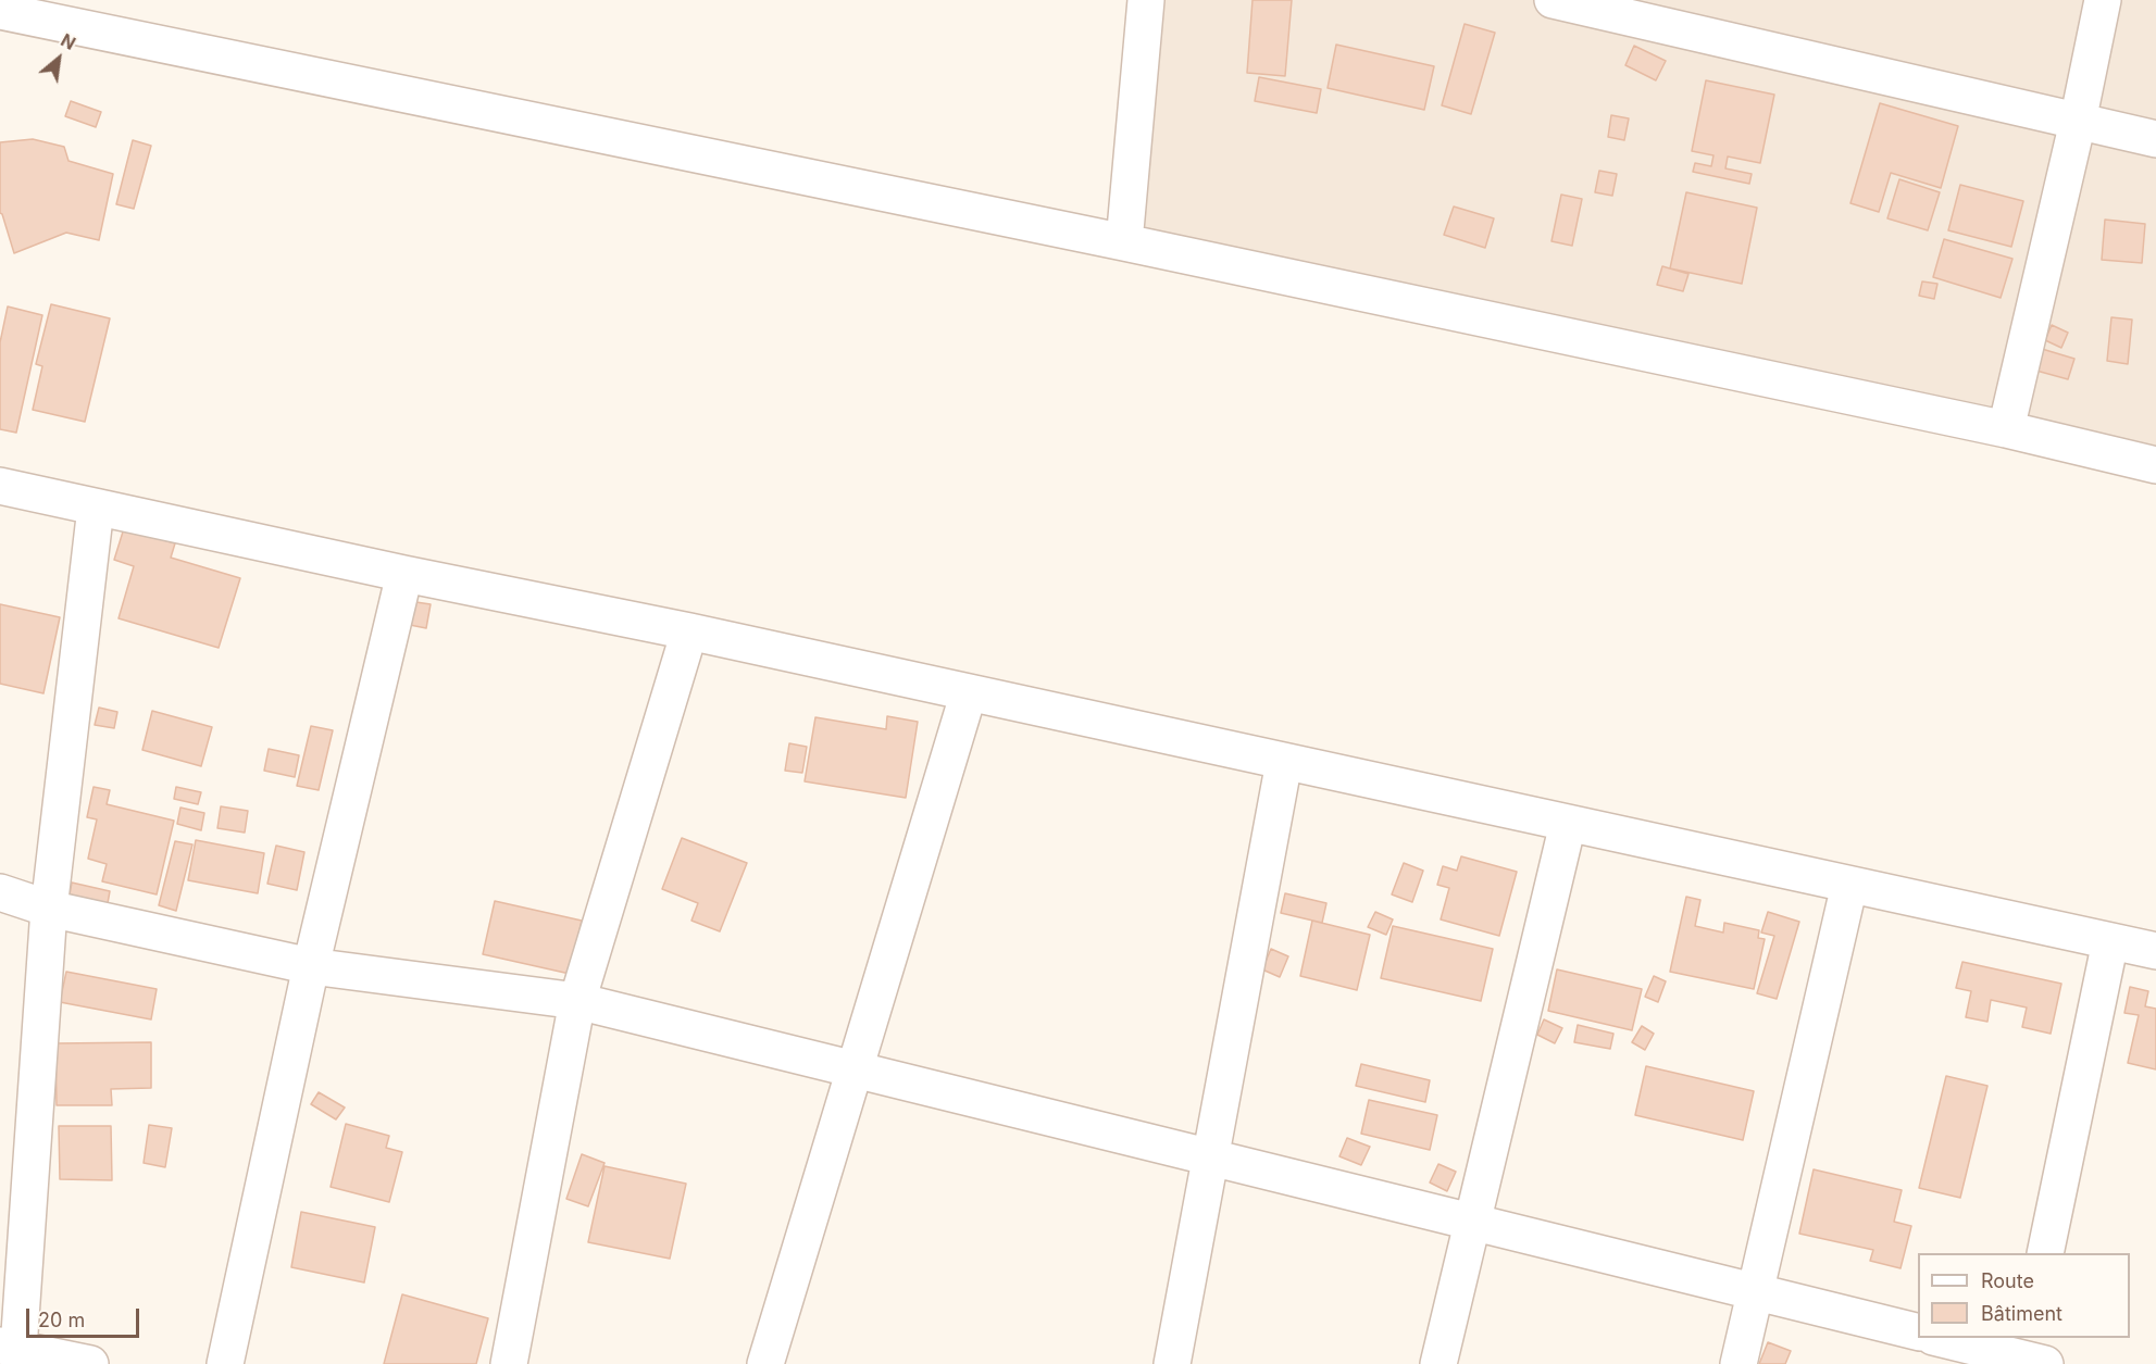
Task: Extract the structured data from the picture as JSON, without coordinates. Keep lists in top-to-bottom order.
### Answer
{
  "legend": ["Route", "Bâtiment"],
  "scale_bar": "20 m",
  "north": "top right"
}
